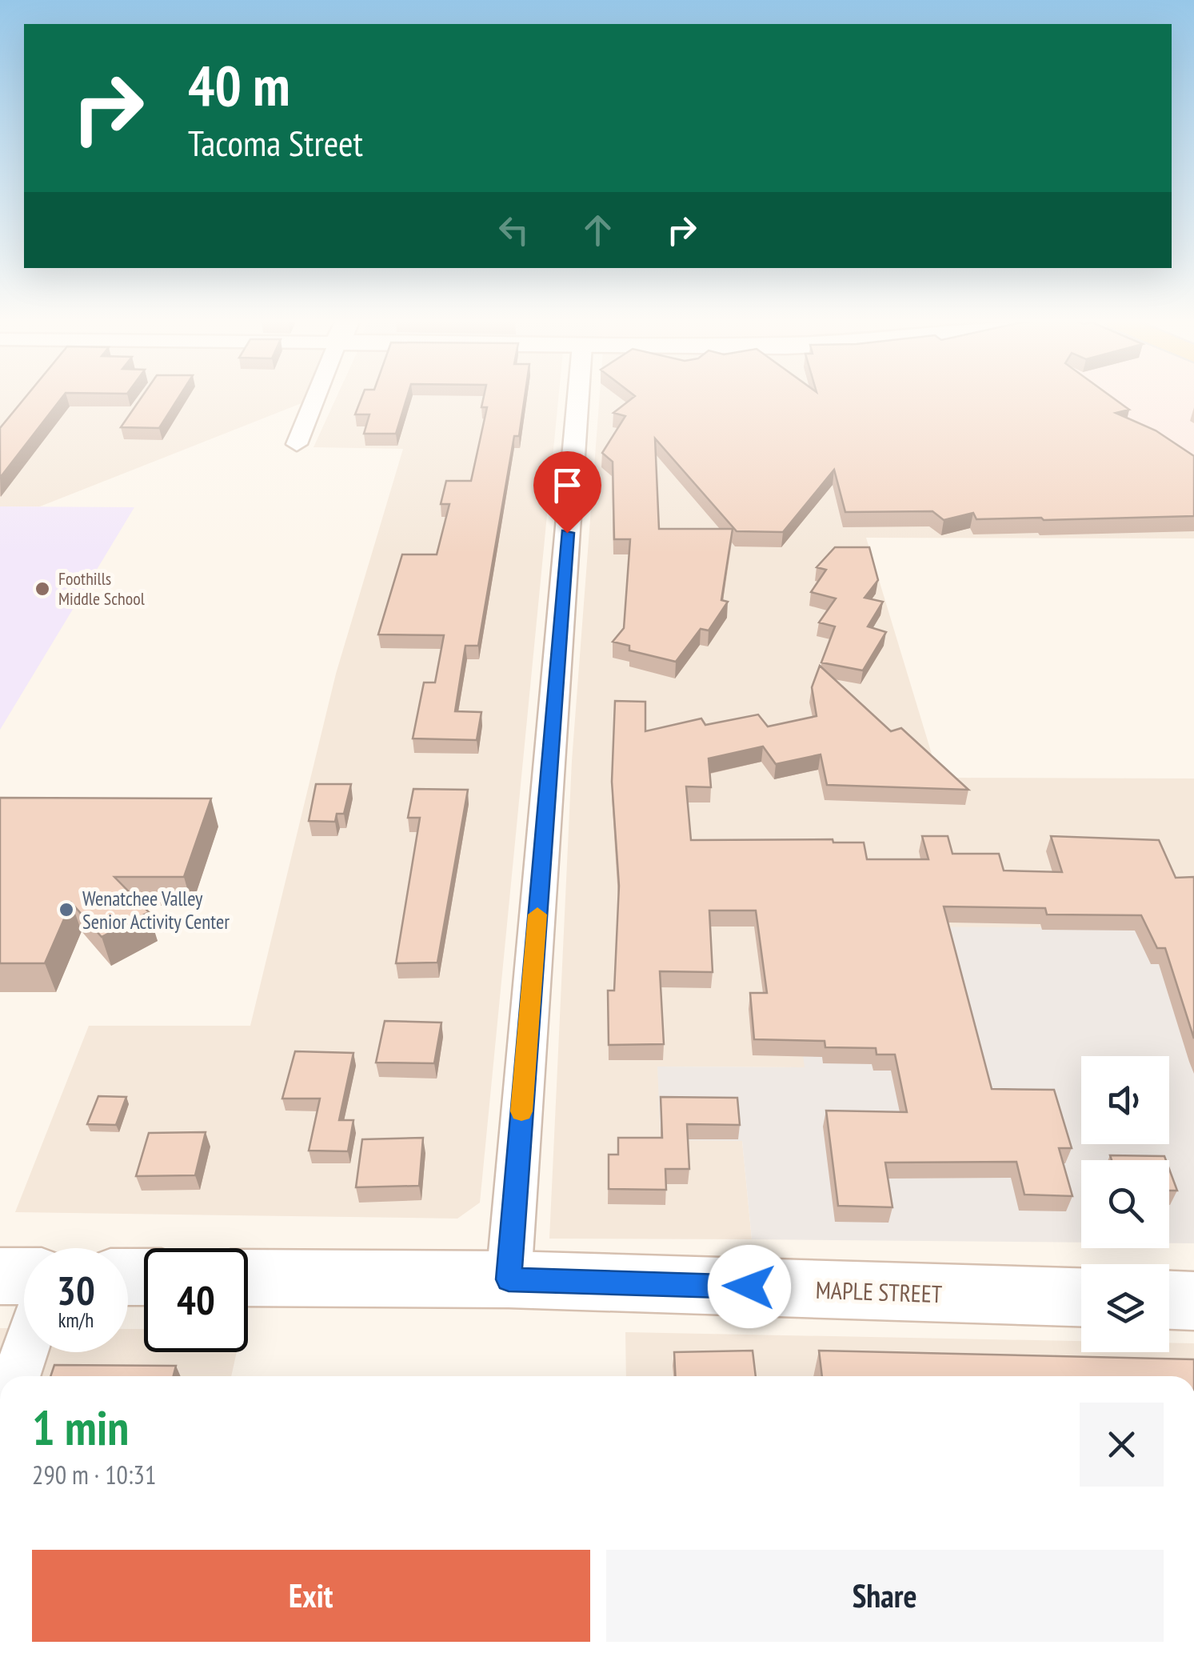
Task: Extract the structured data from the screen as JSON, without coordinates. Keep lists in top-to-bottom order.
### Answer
{
  "streets": {
    "street": ["MAPLE STREET"]
  },
  "places": ["Foothills Middle School", "Wenatchee Valley Senior Activity Center"],
  "page": {
    "turn": ["40 m", "Tacoma Street"],
    "speed": "30 km/h",
    "limit": "40",
    "heading": ["1 min", "290 m · 10:31"],
    "buttons": ["Exit", "Share"]
  }
}
